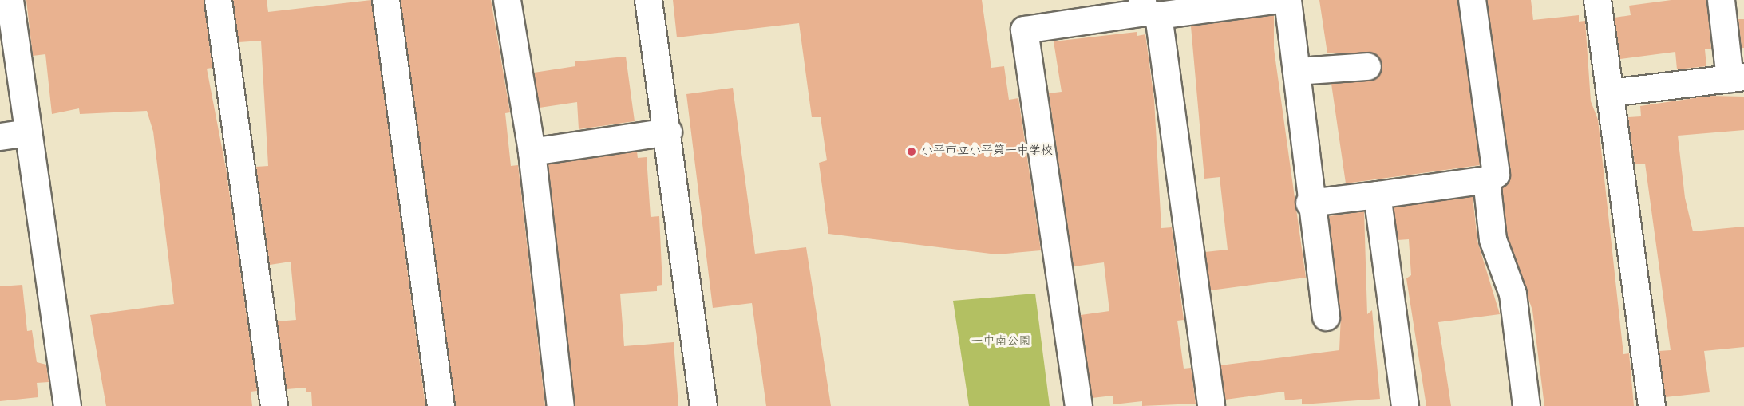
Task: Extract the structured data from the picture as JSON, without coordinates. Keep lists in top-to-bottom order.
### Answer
{
  "parks": ["一中南公園"],
  "places": ["小平市立小平第一中学校"]
}
